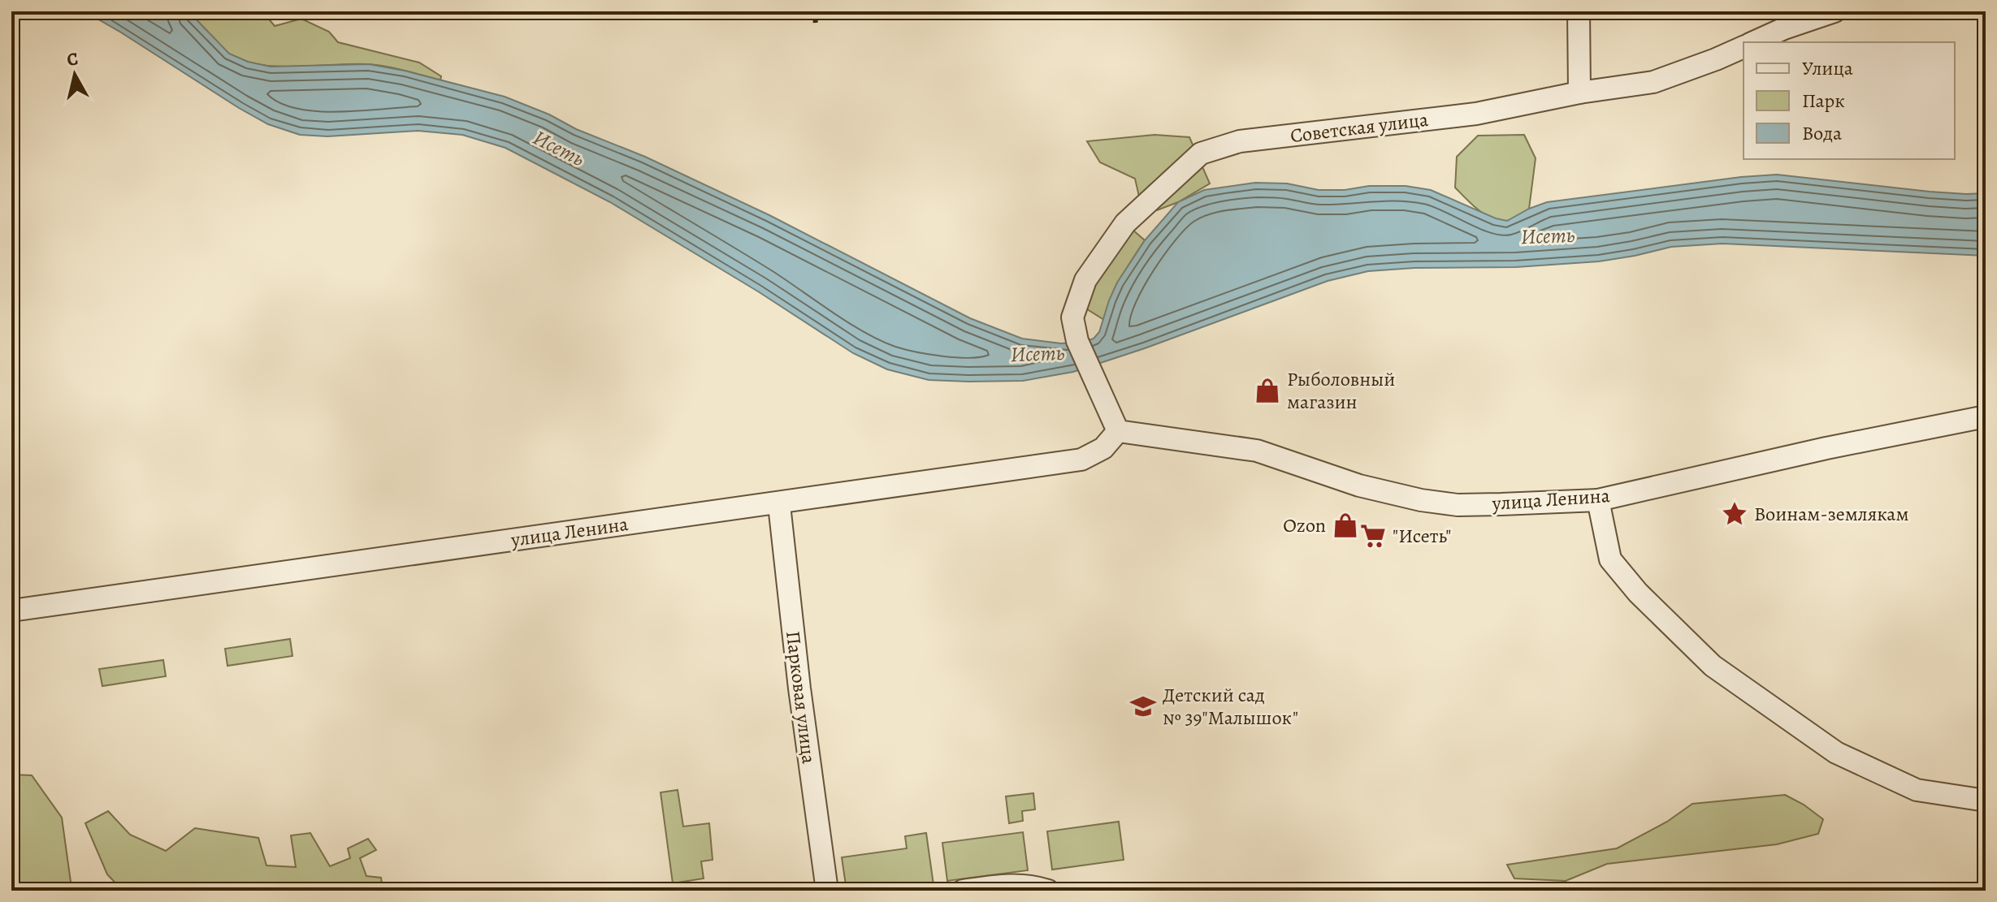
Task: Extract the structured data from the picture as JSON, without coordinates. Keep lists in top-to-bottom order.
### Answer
{
  "streets": {
    "street": ["Советская улица", "улица Ленина", "Парковая улица"]
  },
  "crossings": [
    ["Советская улица", "улица Ленина"],
    ["улица Ленина", "Парковая улица"]
  ],
  "water": ["Исеть"],
  "places": {
    "shop": ["Рыболовный магазин", "Ozon"],
    "place": ["Воинам-землякам"],
    "supermarket": ["\"Исеть\""],
    "school or university": ["Детский сад № 39\"Малышок\""]
  },
  "legend": ["Улица", "Парк", "Вода"],
  "north": "top"
}
